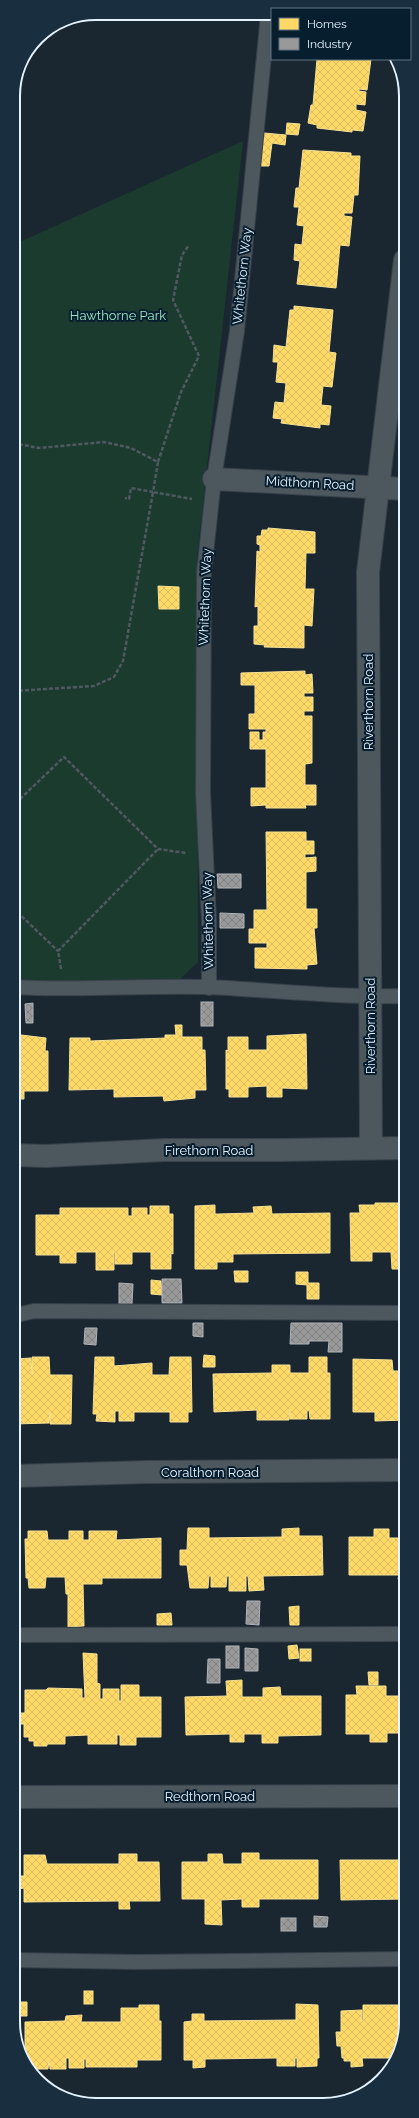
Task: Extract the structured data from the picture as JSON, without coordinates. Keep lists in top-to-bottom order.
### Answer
{
  "streets": {
    "street": [
      "Midthorn Road",
      "Riverthorn Road",
      "Firethorn Road",
      "Coralthorn Road",
      "Redthorn Road"
    ],
    "lane": ["Whitethorn Way"]
  },
  "crossings": [
    ["Whitethorn Way", "Midthorn Road"],
    ["Midthorn Road", "Riverthorn Road"],
    ["Riverthorn Road", "Firethorn Road"]
  ],
  "parks": ["Hawthorne Park"],
  "legend": ["Homes", "Industry"]
}
